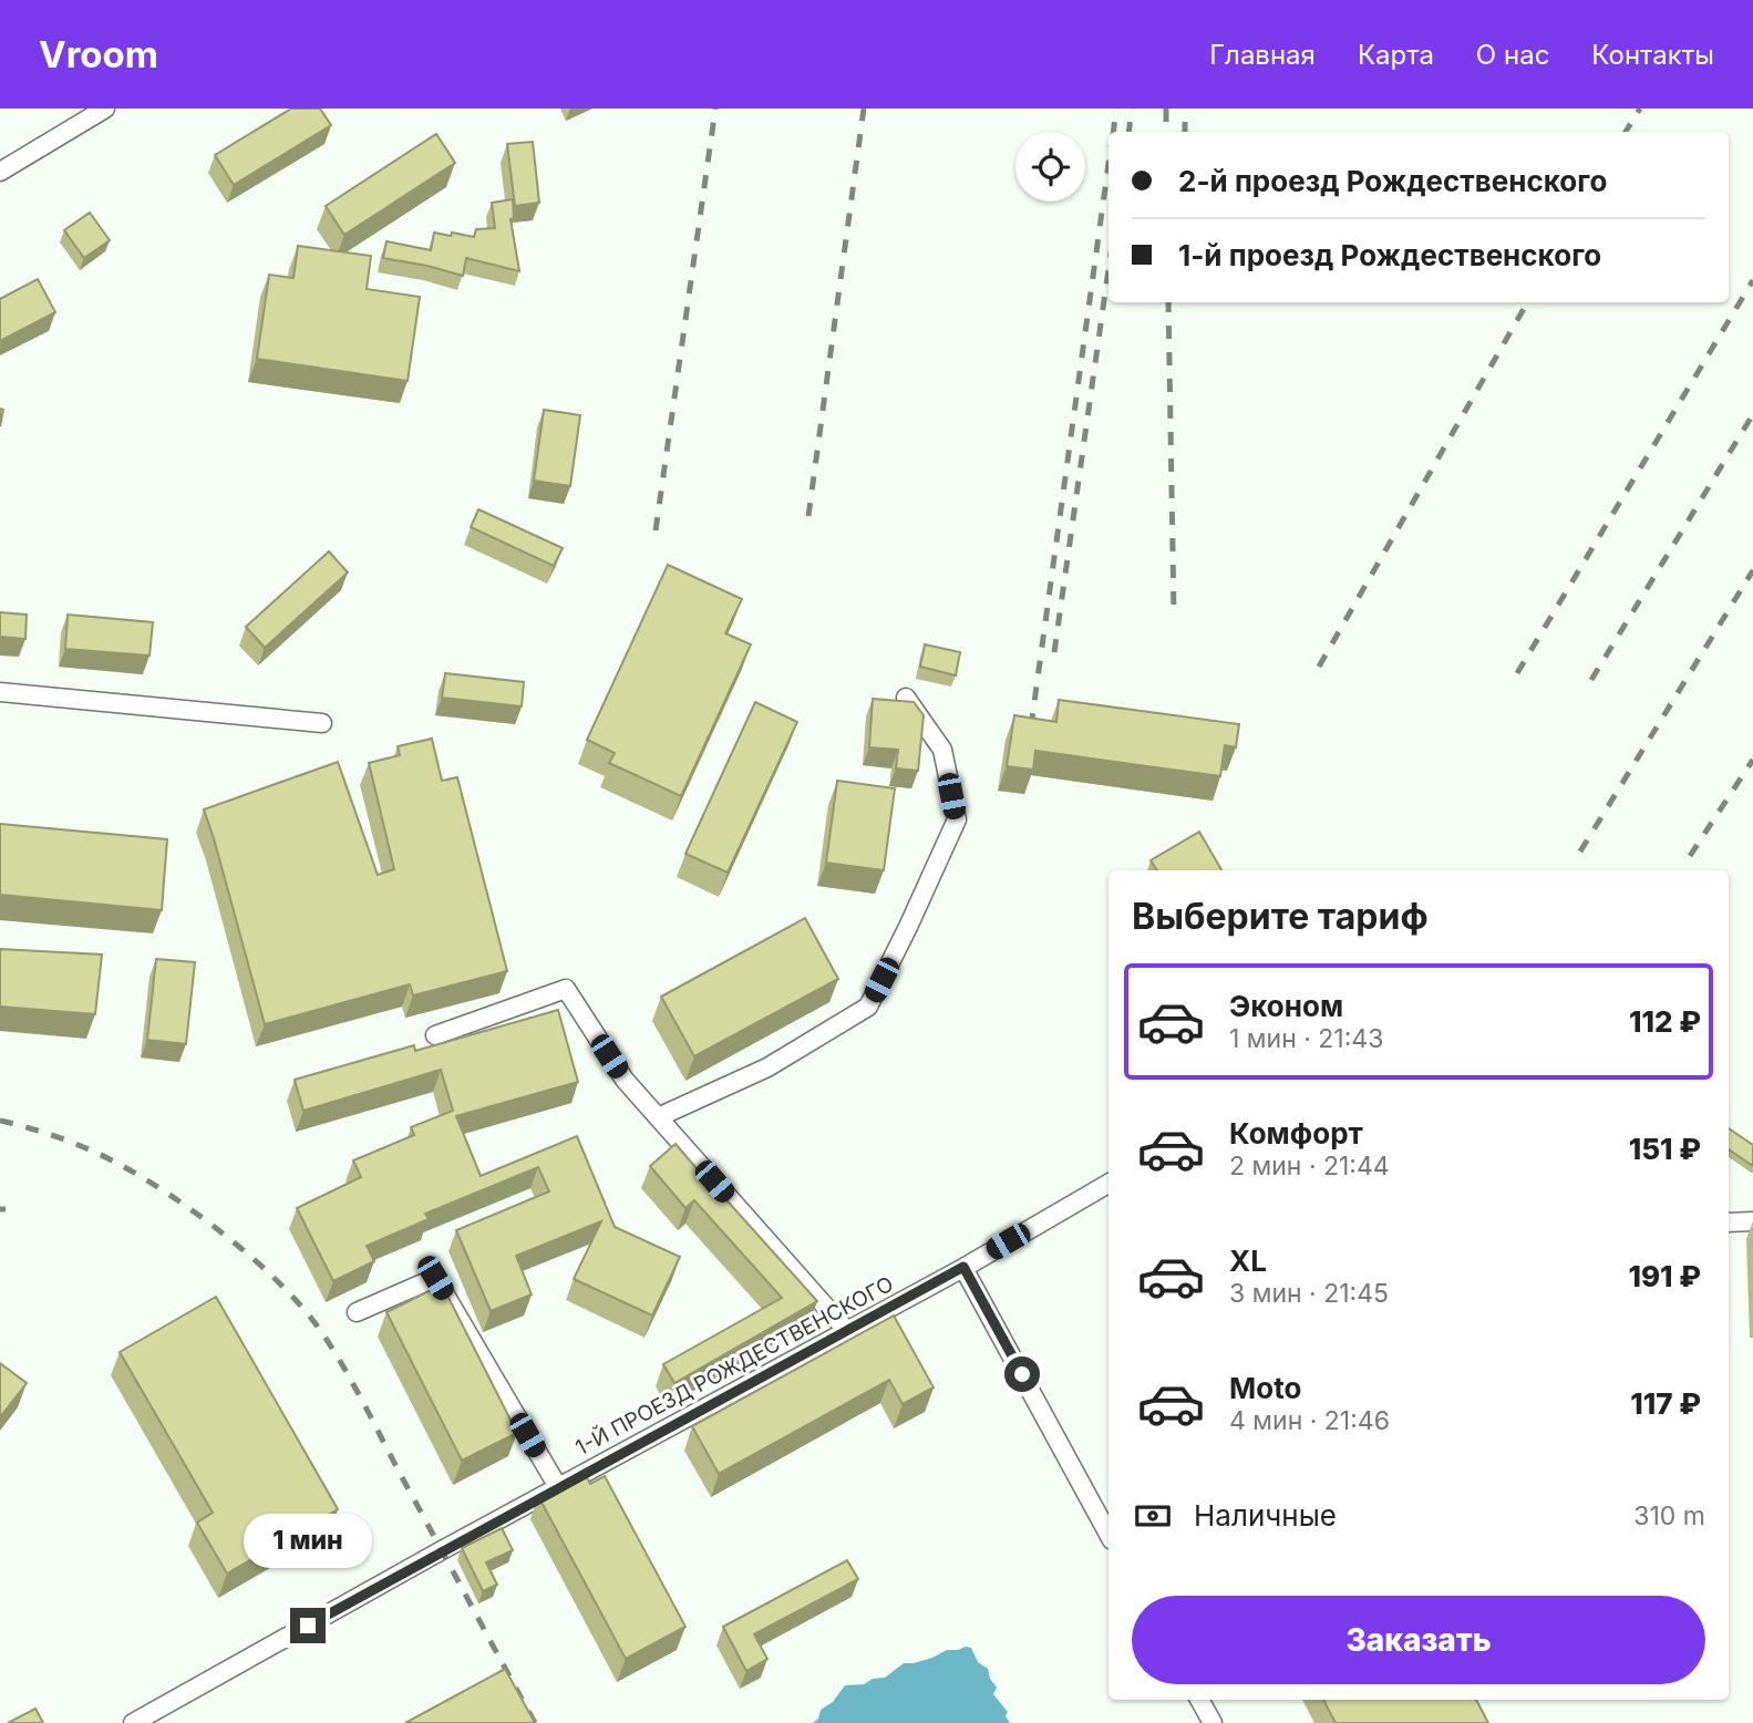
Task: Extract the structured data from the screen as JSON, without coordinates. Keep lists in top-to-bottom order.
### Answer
{
  "streets": {
    "street": ["1-Й ПРОЕЗД РОЖДЕСТВЕНСКОГО"]
  },
  "page": {
    "header": "Vroom",
    "nav": [
      "Главная",
      "Карта",
      "О нас",
      "Контакты"
    ],
    "banner": ["2-й проезд Рождественского", "1-й проезд Рождественского"],
    "heading": "Выберите тариф",
    "list": [
      {
        "name": "Эконом",
        "note": "1 мин · 21:43",
        "value": "112 ₽"
      },
      {
        "name": "Комфорт",
        "note": "2 мин · 21:44",
        "value": "151 ₽"
      },
      {
        "name": "XL",
        "note": "3 мин · 21:45",
        "value": "191 ₽"
      },
      {
        "name": "Moto",
        "note": "4 мин · 21:46",
        "value": "117 ₽"
      }
    ],
    "pay": ["Наличные", "310 m"],
    "bubble": "1 мин",
    "buttons": "Заказать"
  }
}
